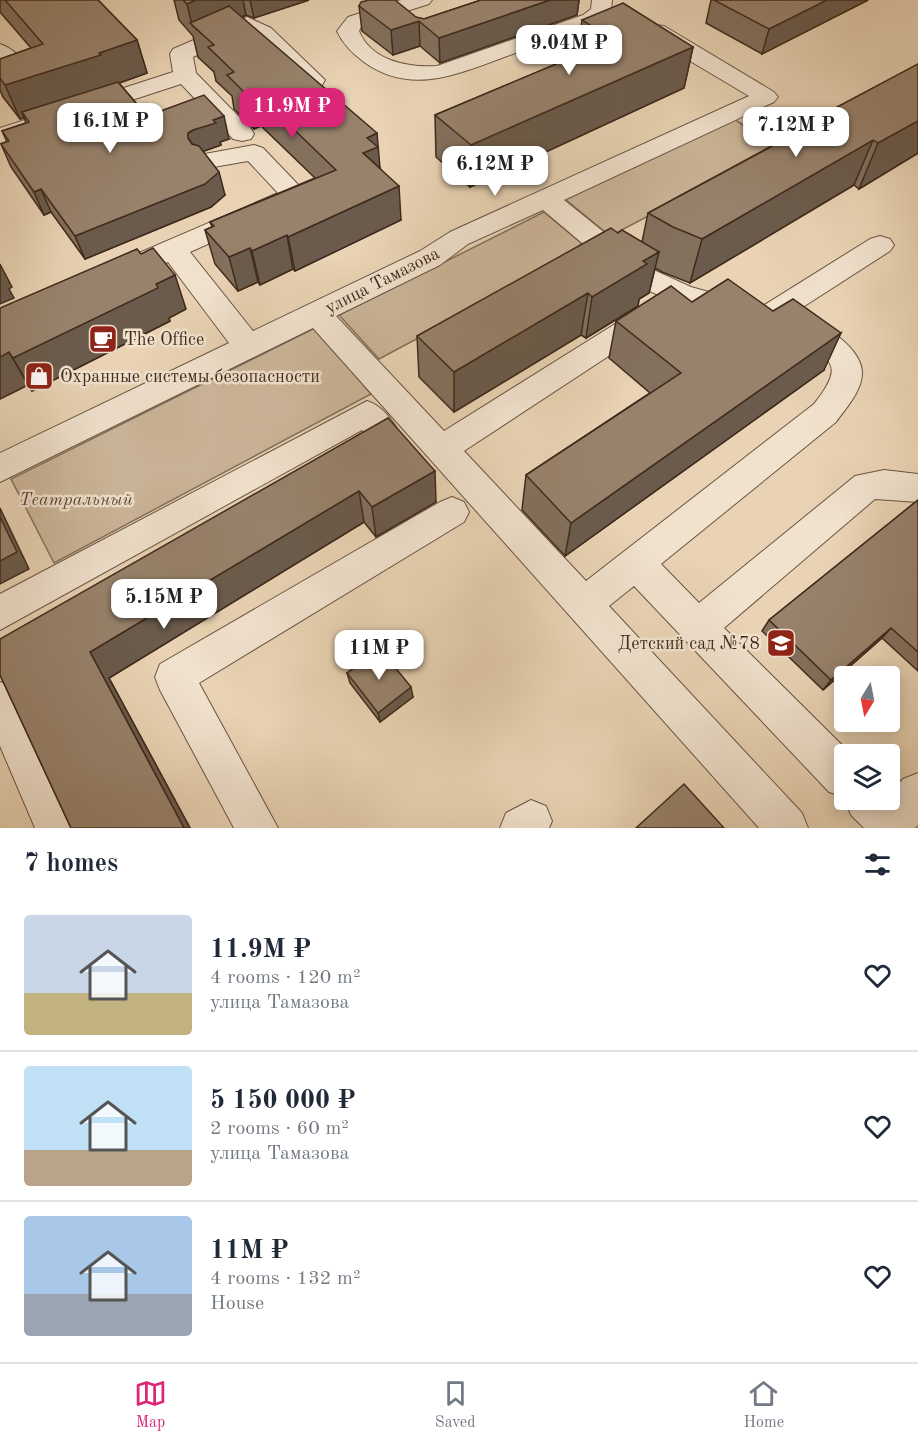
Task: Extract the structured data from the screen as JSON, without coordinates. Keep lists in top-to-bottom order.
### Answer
{
  "streets": {
    "street": ["улица Тамазова"]
  },
  "parks": ["Театральный"],
  "places": {
    "cafe": ["The Office"],
    "shop": ["Охранные системы безопасности"],
    "school or university": ["Детский сад №78"]
  },
  "north": "bottom",
  "page": {
    "price": [
      "9.04M ₽",
      "11.9M ₽",
      "16.1M ₽",
      "7.12M ₽",
      "6.12M ₽",
      "5.15M ₽",
      "11M ₽"
    ],
    "heading": "7 homes",
    "list": [
      {
        "name": "11.9M ₽",
        "note": "4 rooms · 120 m² · улица Тамазова"
      },
      {
        "name": "5 150 000 ₽",
        "note": "2 rooms · 60 m² · улица Тамазова"
      },
      {
        "name": "11M ₽",
        "note": "4 rooms · 132 m² · House"
      }
    ],
    "tabs": ["Map", "Saved", "Home"]
  }
}
